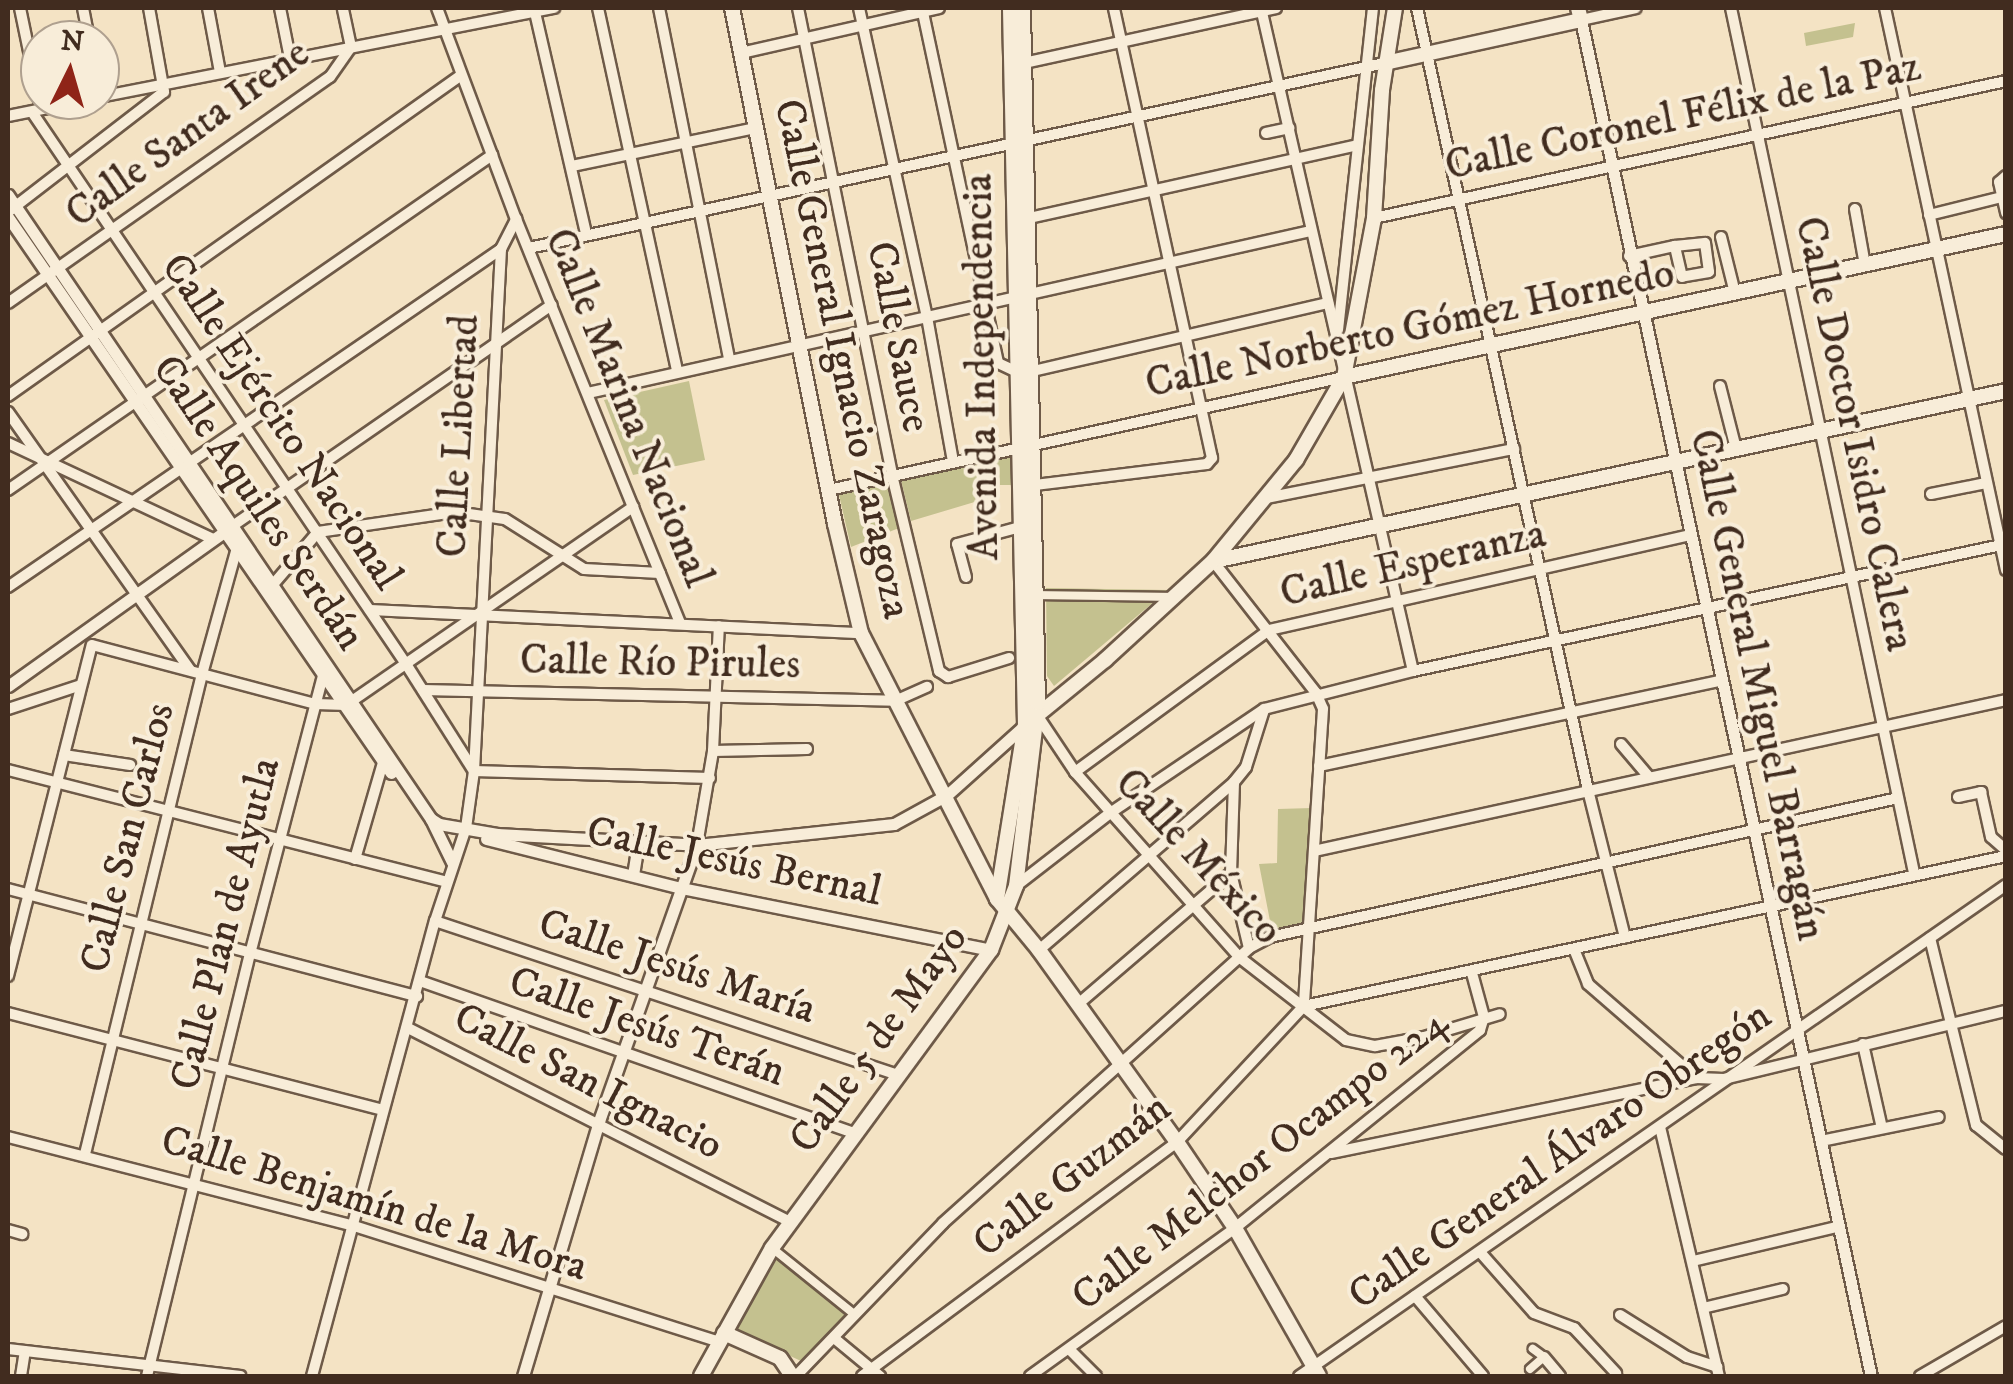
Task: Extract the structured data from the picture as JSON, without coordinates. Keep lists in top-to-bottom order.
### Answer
{
  "streets": {
    "main road": [
      "Calle Norberto Gómez Hornedo",
      "Calle General Ignacio Zaragoza",
      "Avenida Independencia",
      "Calle 5 de Mayo"
    ],
    "street": [
      "Calle Coronel Félix de la Paz",
      "Calle Santa Irene",
      "Calle Sauce",
      "Calle Marina Nacional",
      "Calle Ejército Nacional",
      "Calle Doctor Isidro Calera",
      "Calle Libertad",
      "Calle Aquiles Serdán",
      "Calle Esperanza",
      "Calle Río Pirules",
      "Calle General Miguel Barragán",
      "Calle San Carlos",
      "Calle México",
      "Calle Jesús Bernal",
      "Calle Plan de Ayutla",
      "Calle Jesús María",
      "Calle Jesús Terán",
      "Calle San Ignacio",
      "Calle General Álvaro Obregón",
      "Calle Melchor Ocampo 224",
      "Calle Guzmán",
      "Calle Benjamín de la Mora"
    ]
  },
  "crossings": [
    ["Calle Coronel Félix de la Paz", "Calle Doctor Isidro Calera"],
    ["Calle Coronel Félix de la Paz", "Calle General Miguel Barragán"],
    ["Calle Santa Irene", "Calle Ejército Nacional"],
    ["Calle Santa Irene", "Calle Aquiles Serdán"],
    ["Calle Norberto Gómez Hornedo", "Calle Sauce"],
    ["Calle Norberto Gómez Hornedo", "Calle General Ignacio Zaragoza"],
    ["Calle Norberto Gómez Hornedo", "Avenida Independencia"],
    ["Calle Norberto Gómez Hornedo", "Calle Doctor Isidro Calera"],
    ["Calle Norberto Gómez Hornedo", "Calle General Miguel Barragán"],
    ["Calle General Ignacio Zaragoza", "Calle Río Pirules"],
    ["Calle General Ignacio Zaragoza", "Calle 5 de Mayo"],
    ["Calle General Ignacio Zaragoza", "Calle General Álvaro Obregón"],
    ["Calle General Ignacio Zaragoza", "Calle Melchor Ocampo 224"],
    ["Calle General Ignacio Zaragoza", "Calle Guzmán"],
    ["Avenida Independencia", "Calle México"],
    ["Avenida Independencia", "Calle 5 de Mayo"],
    ["Calle Marina Nacional", "Calle Libertad"],
    ["Calle Marina Nacional", "Calle Río Pirules"],
    ["Calle Ejército Nacional", "Calle Libertad"],
    ["Calle Ejército Nacional", "Calle Río Pirules"],
    ["Calle Libertad", "Calle Aquiles Serdán"],
    ["Calle Libertad", "Calle Río Pirules"],
    ["Calle Libertad", "Calle Jesús Bernal"],
    ["Calle Libertad", "Calle Jesús María"],
    ["Calle Aquiles Serdán", "Calle San Carlos"],
    ["Calle Aquiles Serdán", "Calle Plan de Ayutla"],
    ["Calle Esperanza", "Calle General Miguel Barragán"],
    ["Calle Esperanza", "Calle México"],
    ["Calle General Miguel Barragán", "Calle General Álvaro Obregón"],
    ["Calle San Carlos", "Calle Benjamín de la Mora"],
    ["Calle México", "Calle 5 de Mayo"],
    ["Calle México", "Calle Melchor Ocampo 224"],
    ["Calle México", "Calle Guzmán"],
    ["Calle Jesús Bernal", "Calle 5 de Mayo"],
    ["Calle Plan de Ayutla", "Calle Benjamín de la Mora"],
    ["Calle Jesús María", "Calle 5 de Mayo"],
    ["Calle Jesús Terán", "Calle 5 de Mayo"],
    ["Calle 5 de Mayo", "Calle San Ignacio"],
    ["Calle 5 de Mayo", "Calle Benjamín de la Mora"]
  ],
  "north": "top"
}
